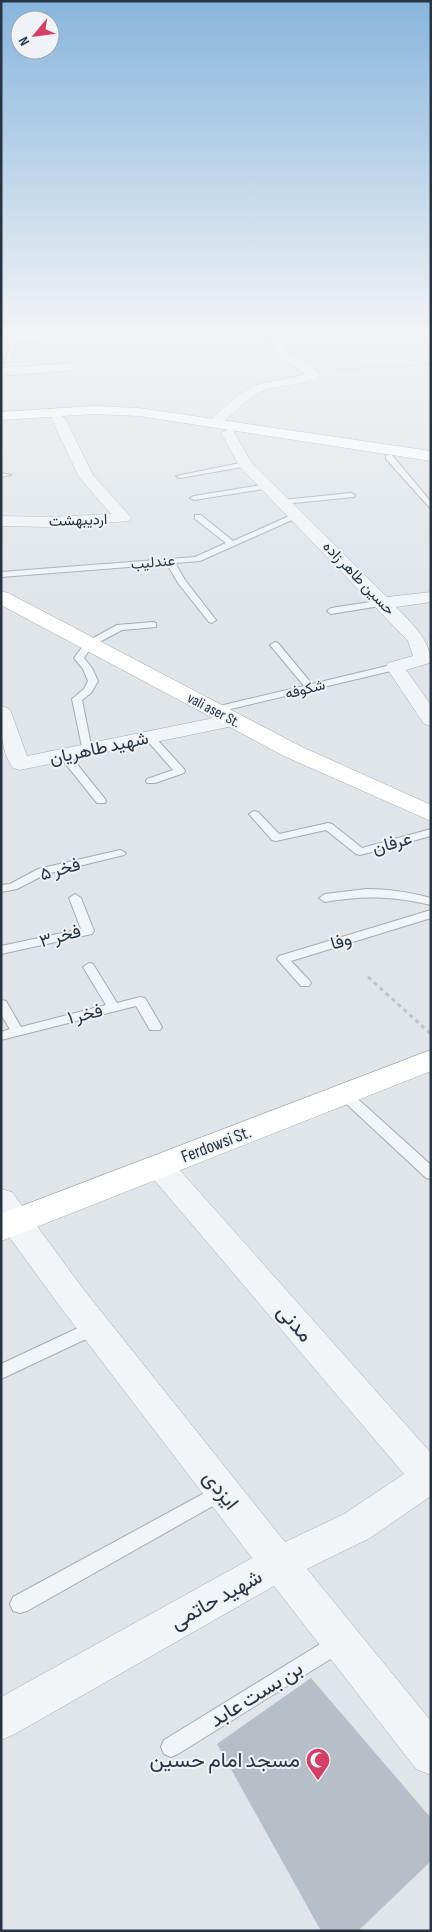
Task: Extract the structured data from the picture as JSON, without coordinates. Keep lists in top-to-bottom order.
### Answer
{
  "streets": {
    "main road": ["vali aser St.", "Ferdowsi St."],
    "street": [
      "اردیبهشت",
      "حسین طاهر زاده",
      "شهید طاهریان",
      "مدنی",
      "ایزدی",
      "شهید حاتمی"
    ],
    "lane": [
      "عندلیب",
      "شکوفه",
      "عرفان",
      "فخر ۵",
      "فخر ۳",
      "وفا",
      "فخر ۱",
      "بن بست عابد"
    ]
  },
  "crossings": [
    ["عندلیب", "حسین طاهر زاده"],
    ["حسین طاهر زاده", "شکوفه"],
    ["شکوفه", "vali aser St."],
    ["شکوفه", "شهید طاهریان"],
    ["vali aser St.", "شهید طاهریان"],
    ["Ferdowsi St.", "مدنی"],
    ["Ferdowsi St.", "ایزدی"],
    ["مدنی", "شهید حاتمی"],
    ["ایزدی", "شهید حاتمی"],
    ["ایزدی", "بن بست عابد"]
  ],
  "places": {
    "mosque": ["مسجد امام حسین"]
  },
  "north": "bottom left"
}
